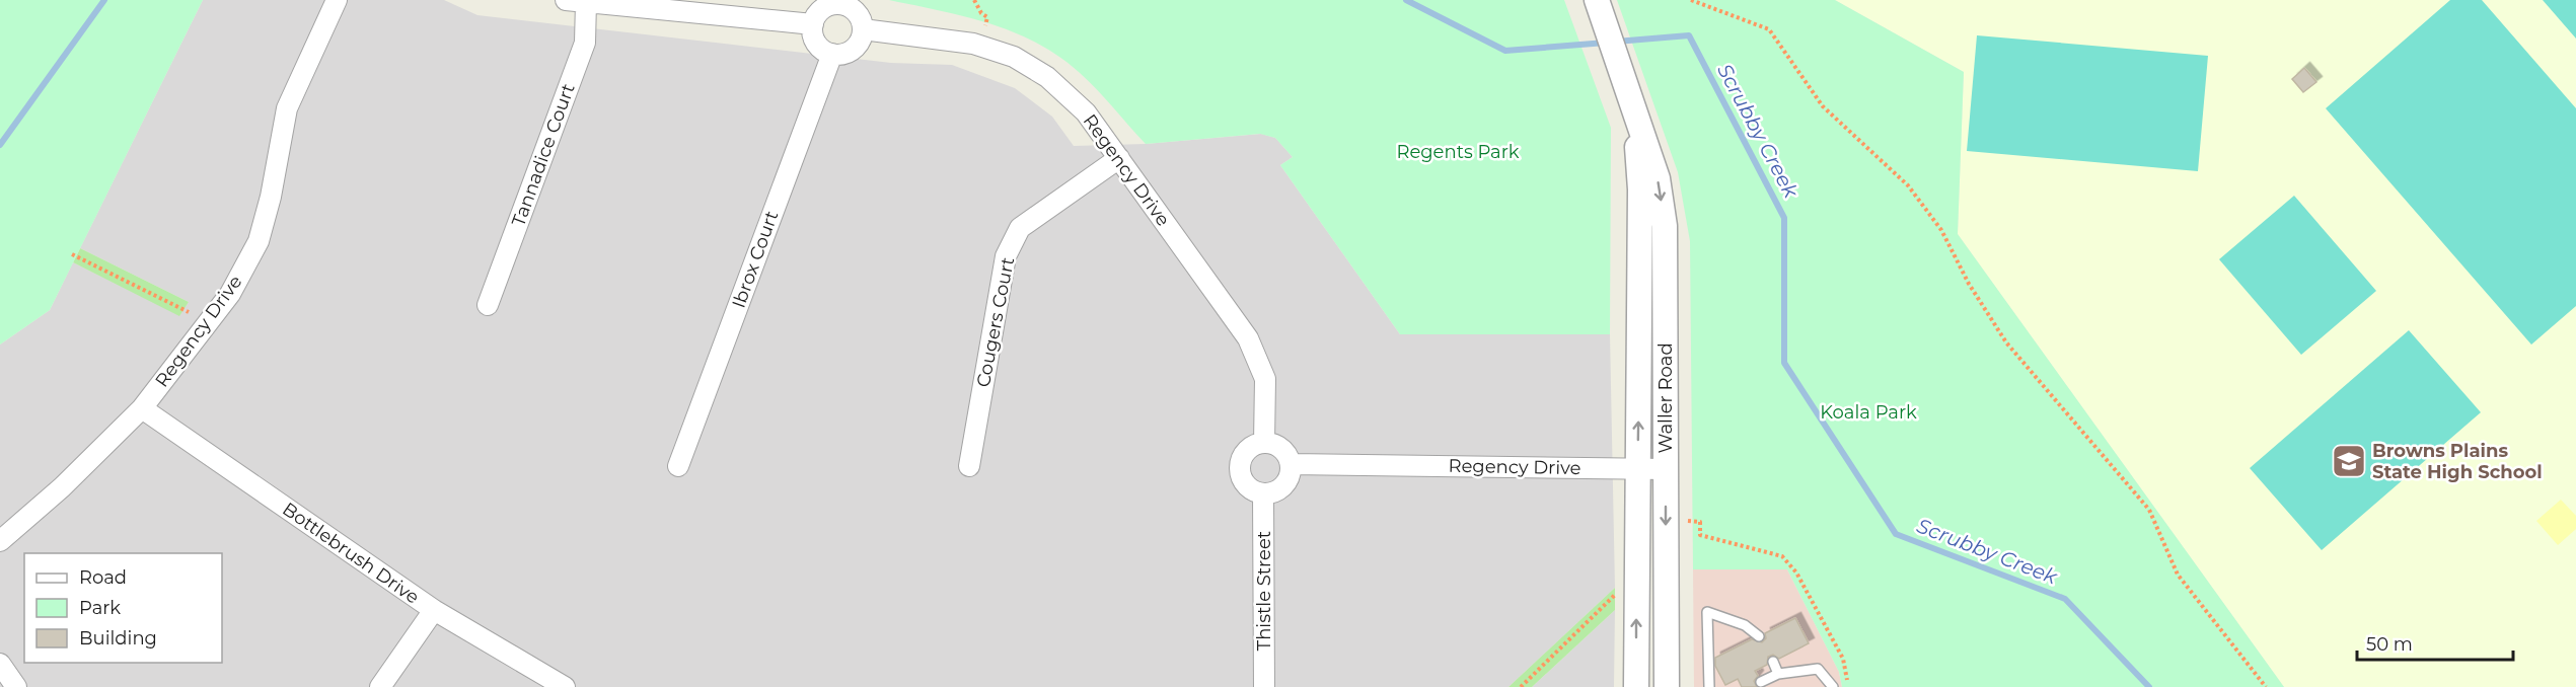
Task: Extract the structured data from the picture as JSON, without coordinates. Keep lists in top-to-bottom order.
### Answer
{
  "streets": {
    "street": [
      "Tannadice Court",
      "Regency Drive",
      "Ibrox Court",
      "Cougers Court",
      "Waller Road",
      "Bottlebrush Drive",
      "Thistle Street"
    ]
  },
  "crossings": [
    ["Regency Drive", "Ibrox Court"],
    ["Regency Drive", "Cougers Court"],
    ["Regency Drive", "Waller Road"],
    ["Regency Drive", "Bottlebrush Drive"],
    ["Regency Drive", "Thistle Street"]
  ],
  "water": ["Scrubby Creek"],
  "parks": ["Regents Park", "Koala Park"],
  "places": {
    "school or university": ["Browns Plains State High School"]
  },
  "legend": ["Road", "Park", "Building"],
  "scale_bar": "50 m"
}
